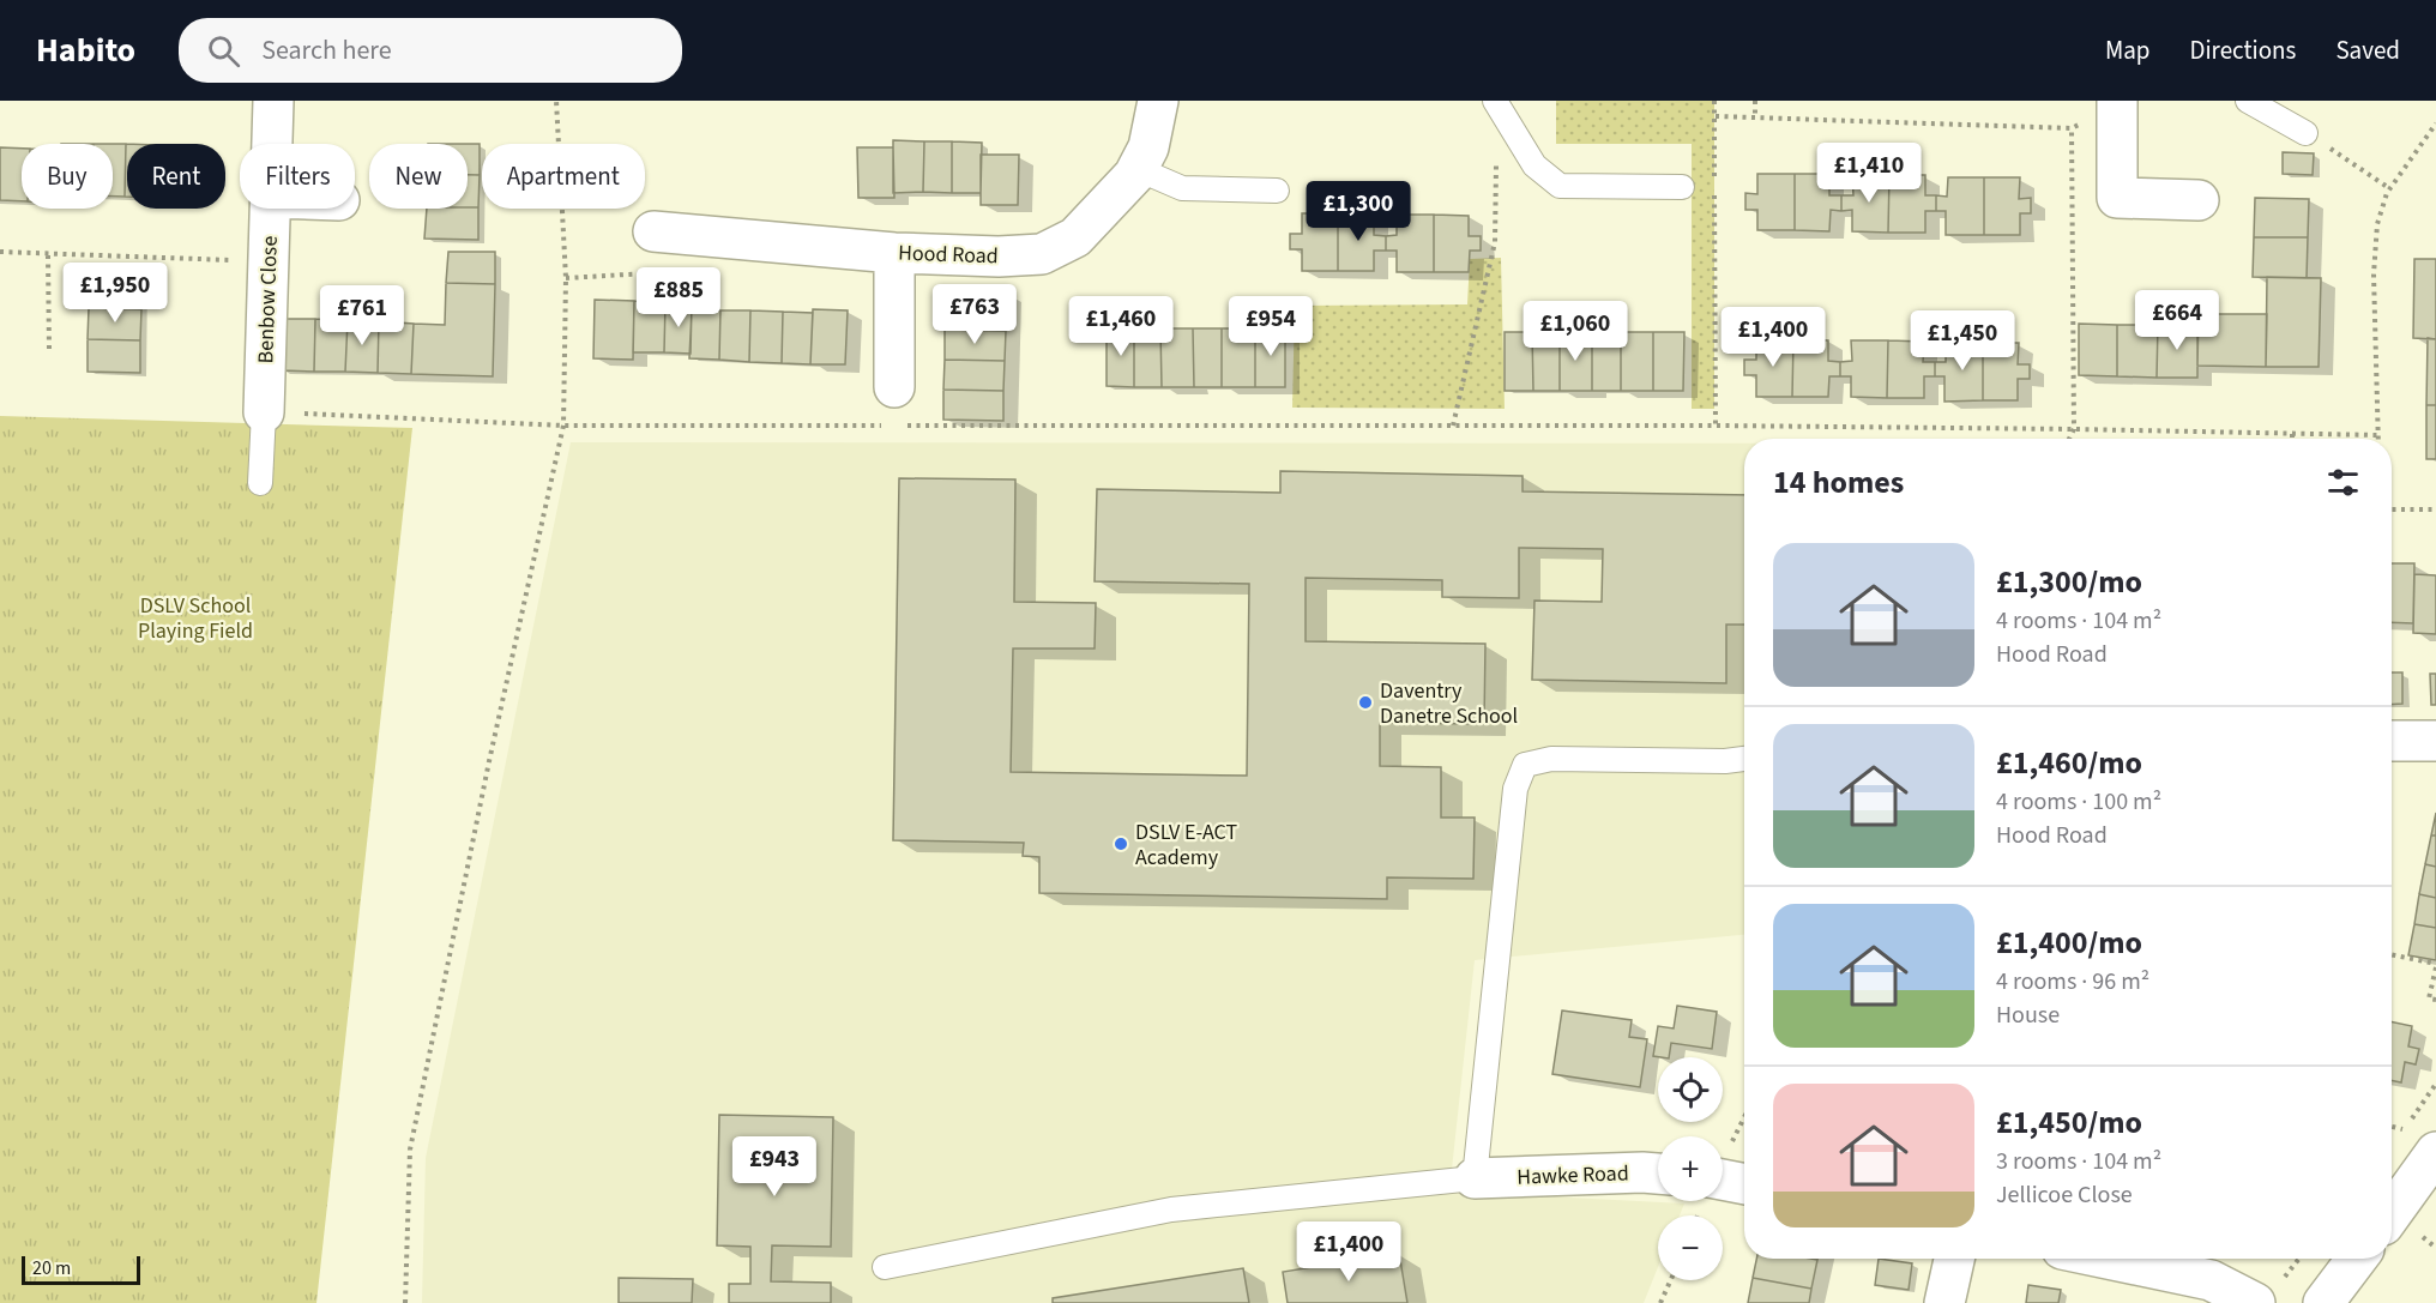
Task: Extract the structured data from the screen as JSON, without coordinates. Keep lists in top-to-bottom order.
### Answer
{
  "streets": {
    "street": ["Hood Road", "Benbow Close", "Hawke Road"]
  },
  "parks": ["DSLV School Playing Field"],
  "places": ["Daventry Danetre School", "DSLV E-ACT Academy"],
  "scale_bar": "20 m",
  "page": {
    "header": "Habito",
    "search": "Search here",
    "nav": ["Map", "Directions", "Saved"],
    "price": [
      "£1,410",
      "£1,300",
      "£1,950",
      "£885",
      "£763",
      "£761",
      "£664",
      "£1,460",
      "£954",
      "£1,060",
      "£1,400",
      "£1,450",
      "£943",
      "£1,400"
    ],
    "chip": [
      "Buy",
      "Rent",
      "Filters",
      "New",
      "Apartment"
    ],
    "heading": "14 homes",
    "list": [
      {
        "name": "£1,300/mo",
        "note": "4 rooms · 104 m² · Hood Road"
      },
      {
        "name": "£1,460/mo",
        "note": "4 rooms · 100 m² · Hood Road"
      },
      {
        "name": "£1,400/mo",
        "note": "4 rooms · 96 m² · House"
      },
      {
        "name": "£1,450/mo",
        "note": "3 rooms · 104 m² · Jellicoe Close"
      }
    ],
    "map_buttons": ["+", "−"],
    "scale": "20 m"
  }
}
